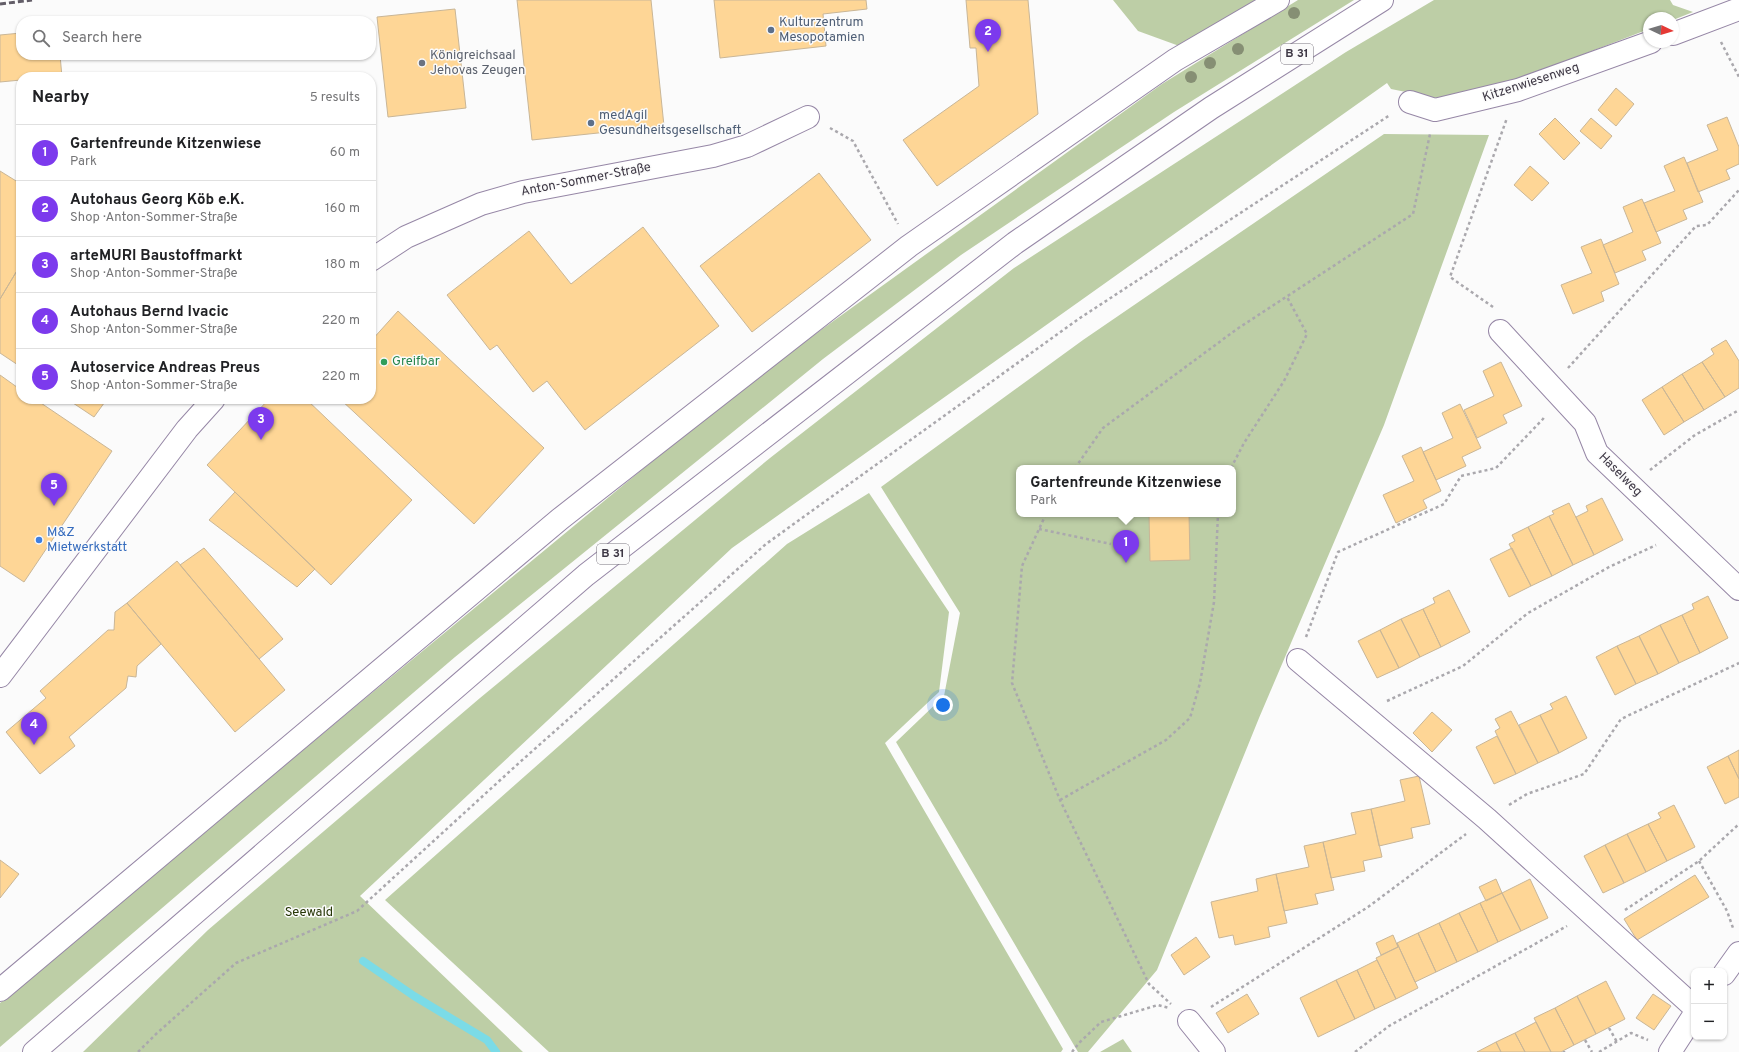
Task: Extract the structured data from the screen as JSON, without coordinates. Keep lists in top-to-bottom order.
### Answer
{
  "streets": {
    "main road": [
      "B 31",
      "Kitzenwiesenweg",
      "Anton-Sommer-Straße",
      "Haselweg"
    ]
  },
  "parks": ["Seewald"],
  "places": [
    "Kulturzentrum Mesopotamien",
    "Königreichsaal Jehovas Zeugen",
    "medAgil Gesundheitsgesellschaft",
    "Greifbar",
    "M&Z Mietwerkstatt"
  ],
  "north": "right",
  "page": {
    "search": "Search here",
    "pins": [
      "2",
      "3",
      "5",
      "1",
      "4"
    ],
    "heading": ["Nearby", "5 results"],
    "list": [
      {
        "mark": "1",
        "name": "Gartenfreunde Kitzenwiese",
        "note": "Park",
        "value": "60 m"
      },
      {
        "mark": "2",
        "name": "Autohaus Georg Köb e.K.",
        "note": "Shop · Anton-Sommer-Straße",
        "value": "160 m"
      },
      {
        "mark": "3",
        "name": "arteMURI Baustoffmarkt",
        "note": "Shop · Anton-Sommer-Straße",
        "value": "180 m"
      },
      {
        "mark": "4",
        "name": "Autohaus Bernd Ivacic",
        "note": "Shop · Anton-Sommer-Straße",
        "value": "220 m"
      },
      {
        "mark": "5",
        "name": "Autoservice Andreas Preus",
        "note": "Shop · Anton-Sommer-Straße",
        "value": "220 m"
      }
    ],
    "popup": ["Gartenfreunde Kitzenwiese", "Park"],
    "map_buttons": ["+", "−"]
  }
}
